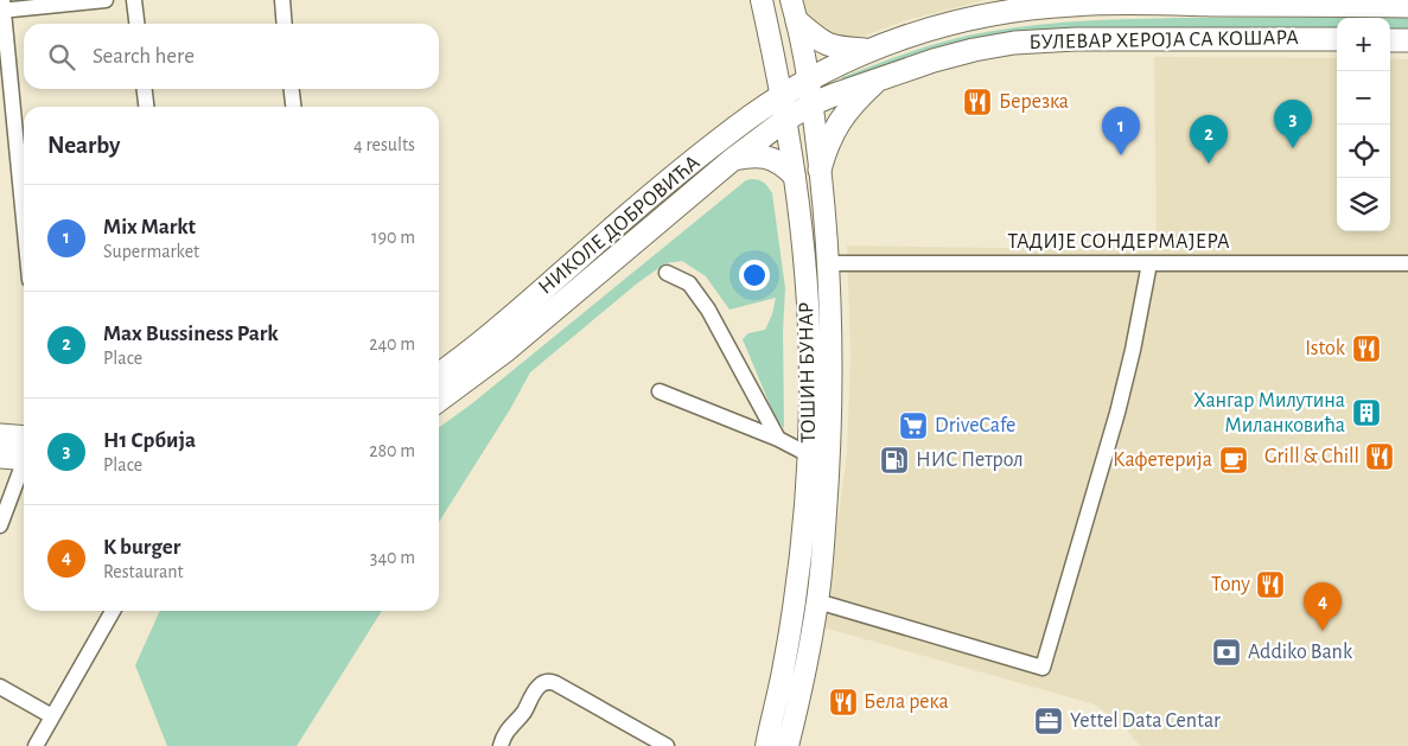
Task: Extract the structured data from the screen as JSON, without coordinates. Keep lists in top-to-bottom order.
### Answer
{
  "streets": {
    "main road": ["БУЛЕВАР ХЕРОЈА СА КОШАРА", "НИКОЛЕ ДОБРОВИЋА", "ТОШИН БУНАР"],
    "street": ["ТАДИЈЕ СОНДЕРМАЈЕРА"]
  },
  "crossings": [
    ["БУЛЕВАР ХЕРОЈА СА КОШАРА", "НИКОЛЕ ДОБРОВИЋА"],
    ["БУЛЕВАР ХЕРОЈА СА КОШАРА", "ТОШИН БУНАР"],
    ["НИКОЛЕ ДОБРОВИЋА", "ТОШИН БУНАР"],
    ["ТАДИЈЕ СОНДЕРМАЈЕРА", "ТОШИН БУНАР"]
  ],
  "places": {
    "restaurant": [
      "Березка",
      "Istok",
      "Grill & Chill",
      "Tony",
      "Бела река"
    ],
    "building": ["Хангар Милутина Миланковића"],
    "supermarket": ["DriveCafe"],
    "fuel station": ["НИС Петрол"],
    "cafe": ["Кафетерија"],
    "bank": ["Addiko Bank"],
    "office": ["Yettel Data Centar"]
  },
  "page": {
    "map_buttons": ["+", "−"],
    "search": "Search here",
    "pins": [
      "3",
      "1",
      "2",
      "4"
    ],
    "heading": ["Nearby", "4 results"],
    "list": [
      {
        "mark": "1",
        "name": "Mix Markt",
        "note": "Supermarket",
        "value": "190 m"
      },
      {
        "mark": "2",
        "name": "Max Bussiness Park",
        "note": "Place",
        "value": "240 m"
      },
      {
        "mark": "3",
        "name": "Н1 Србија",
        "note": "Place",
        "value": "280 m"
      },
      {
        "mark": "4",
        "name": "K burger",
        "note": "Restaurant",
        "value": "340 m"
      }
    ]
  }
}
